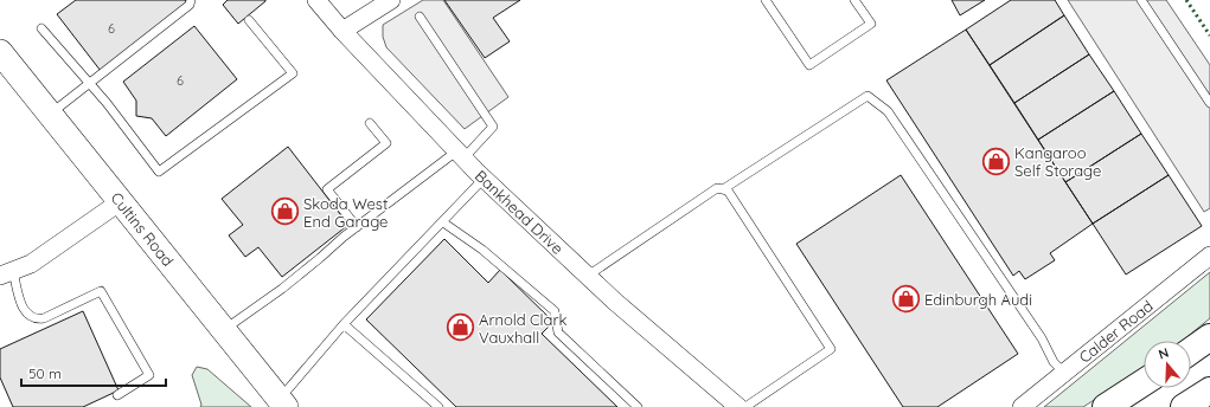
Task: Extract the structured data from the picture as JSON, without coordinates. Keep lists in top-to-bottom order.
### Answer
{
  "streets": {
    "street": ["Bankhead Drive", "Cultins Road", "Calder Road"]
  },
  "places": {
    "shop": [
      "Kangaroo Self Storage",
      "Skoda West End Garage",
      "Edinburgh Audi",
      "Arnold Clark Vauxhall"
    ]
  },
  "house_numbers": ["6", "6"],
  "scale_bar": "50 m",
  "north": "top"
}
